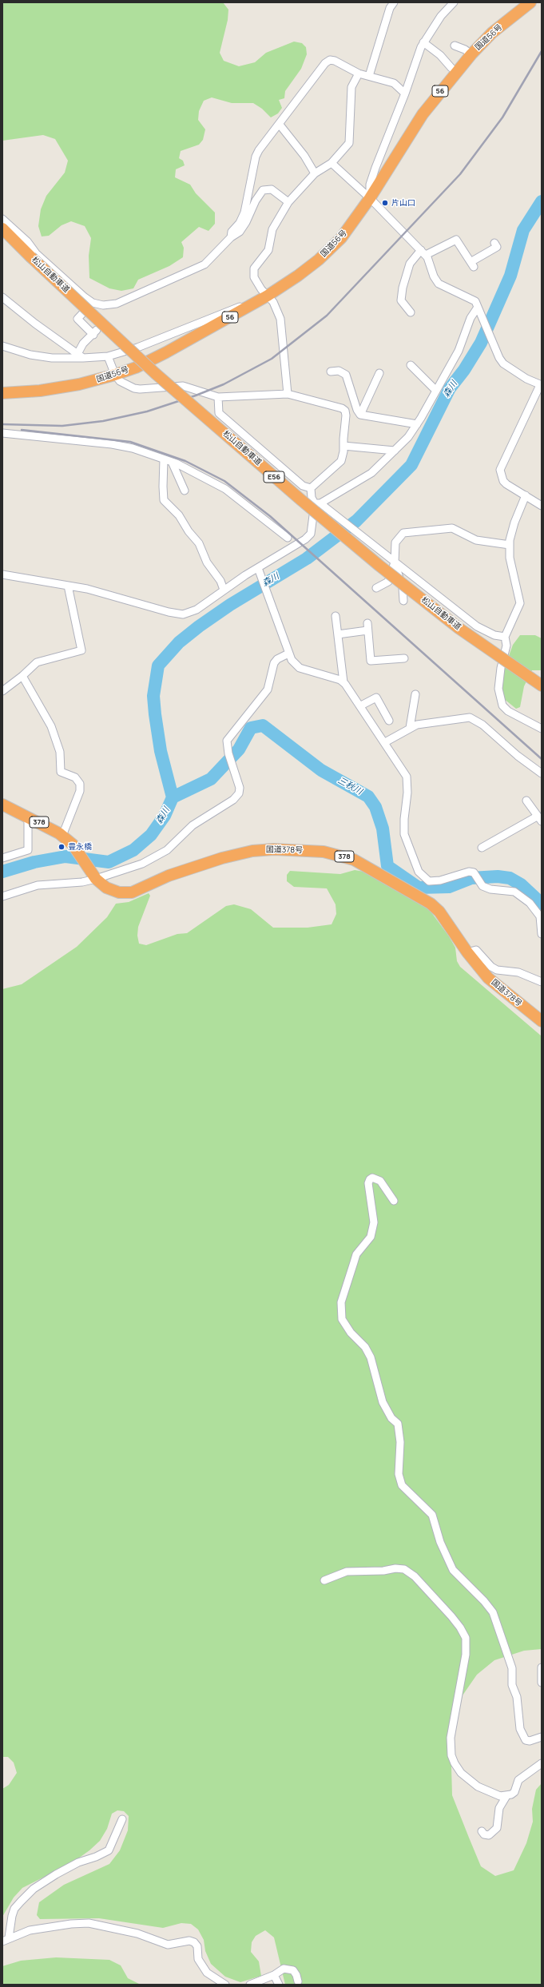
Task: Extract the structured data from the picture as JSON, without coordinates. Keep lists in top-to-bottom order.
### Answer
{
  "streets": {
    "highway": [
      "国道56号",
      "56",
      "松山自動車道",
      "E56",
      "378",
      "国道378号"
    ]
  },
  "water": ["森川", "三秋川"],
  "places": ["片山口", "豊永橋"]
}
